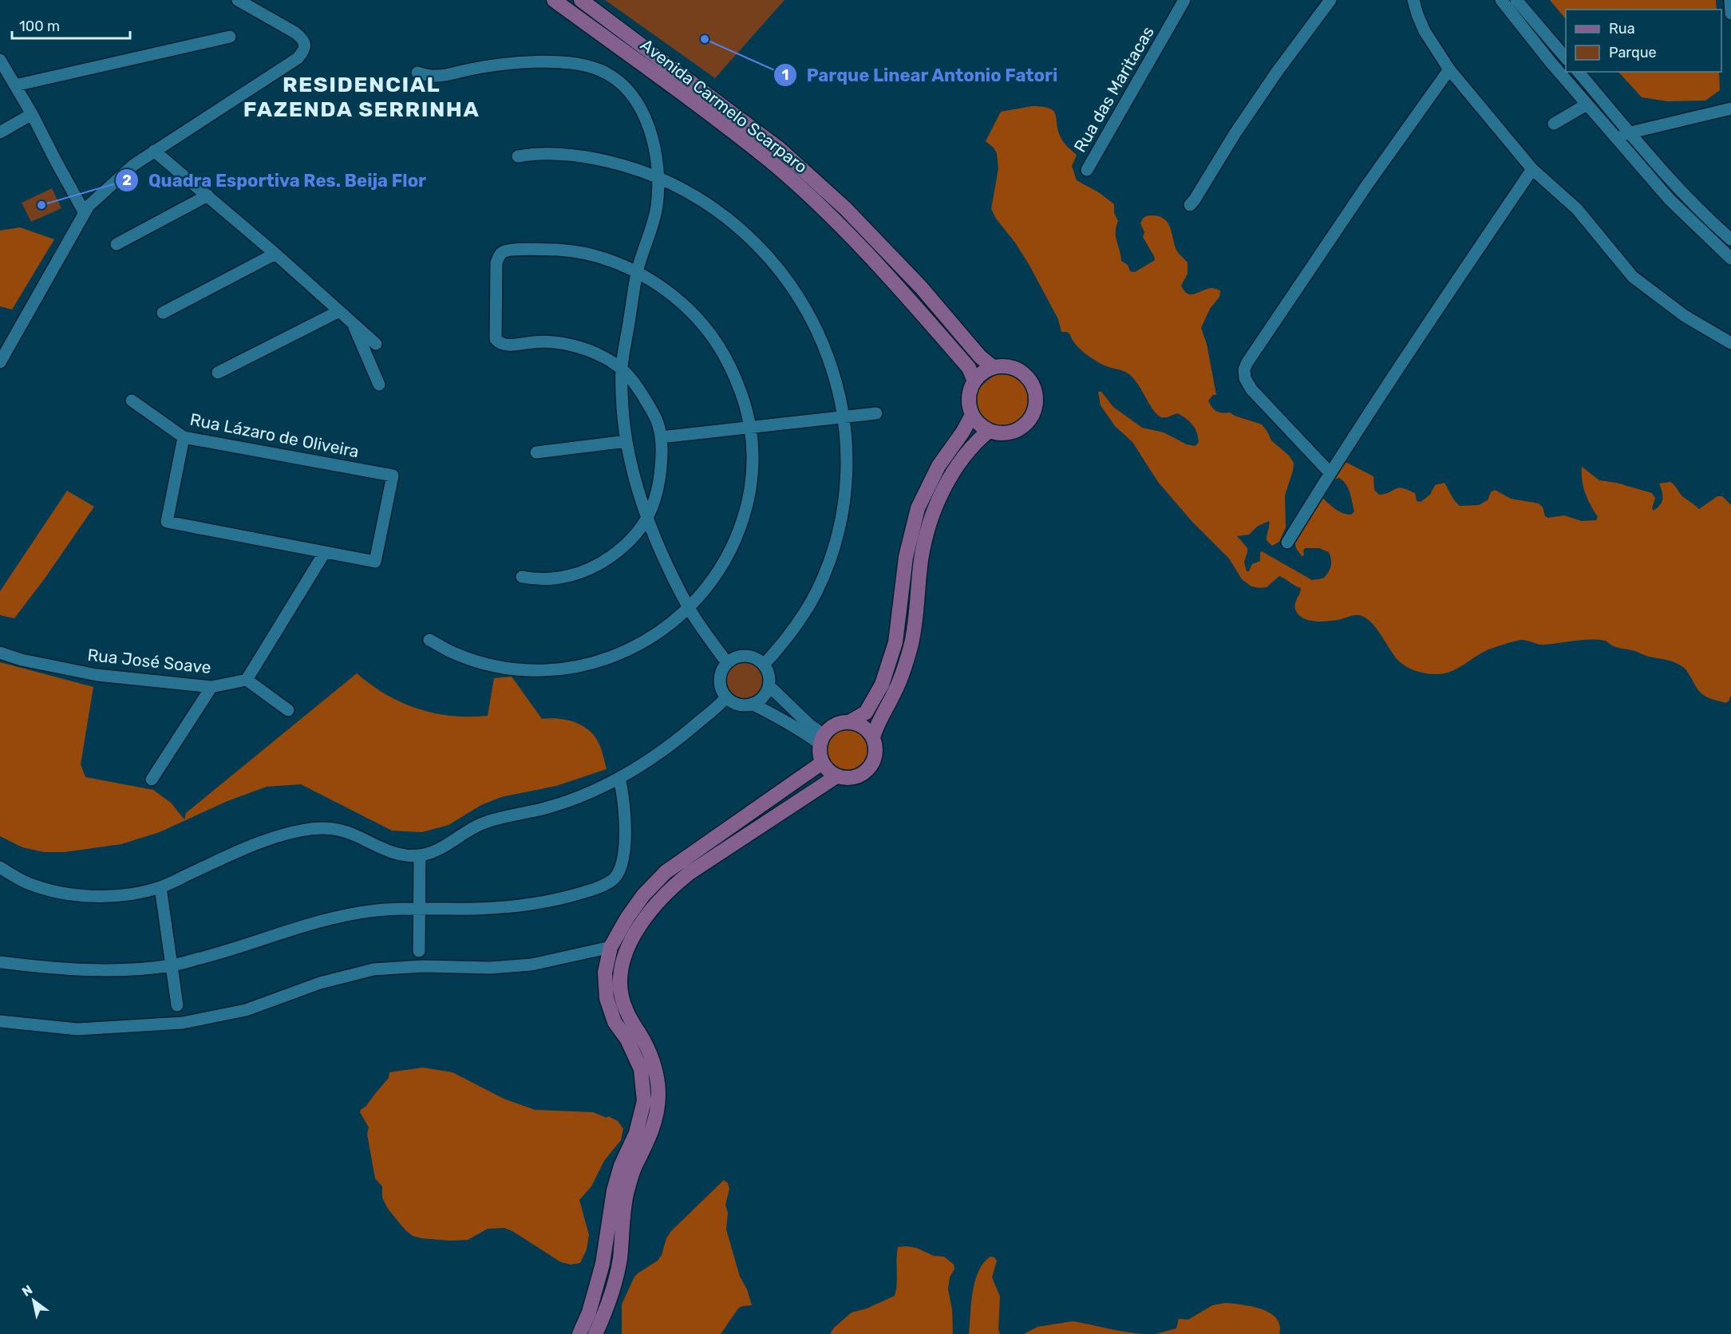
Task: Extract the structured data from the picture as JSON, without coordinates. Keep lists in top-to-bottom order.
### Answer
{
  "streets": {
    "main road": ["Avenida Carmelo Scarparo"],
    "street": ["Rua das Maritacas", "Rua Lázaro de Oliveira", "Rua José Soave"]
  },
  "districts": ["RESIDENCIAL FAZENDA SERRINHA"],
  "places": ["Parque Linear Antonio Fatori", "Quadra Esportiva Res. Beija Flor"],
  "legend": ["Rua", "Parque"],
  "scale_bar": "100 m",
  "north": "top left"
}
